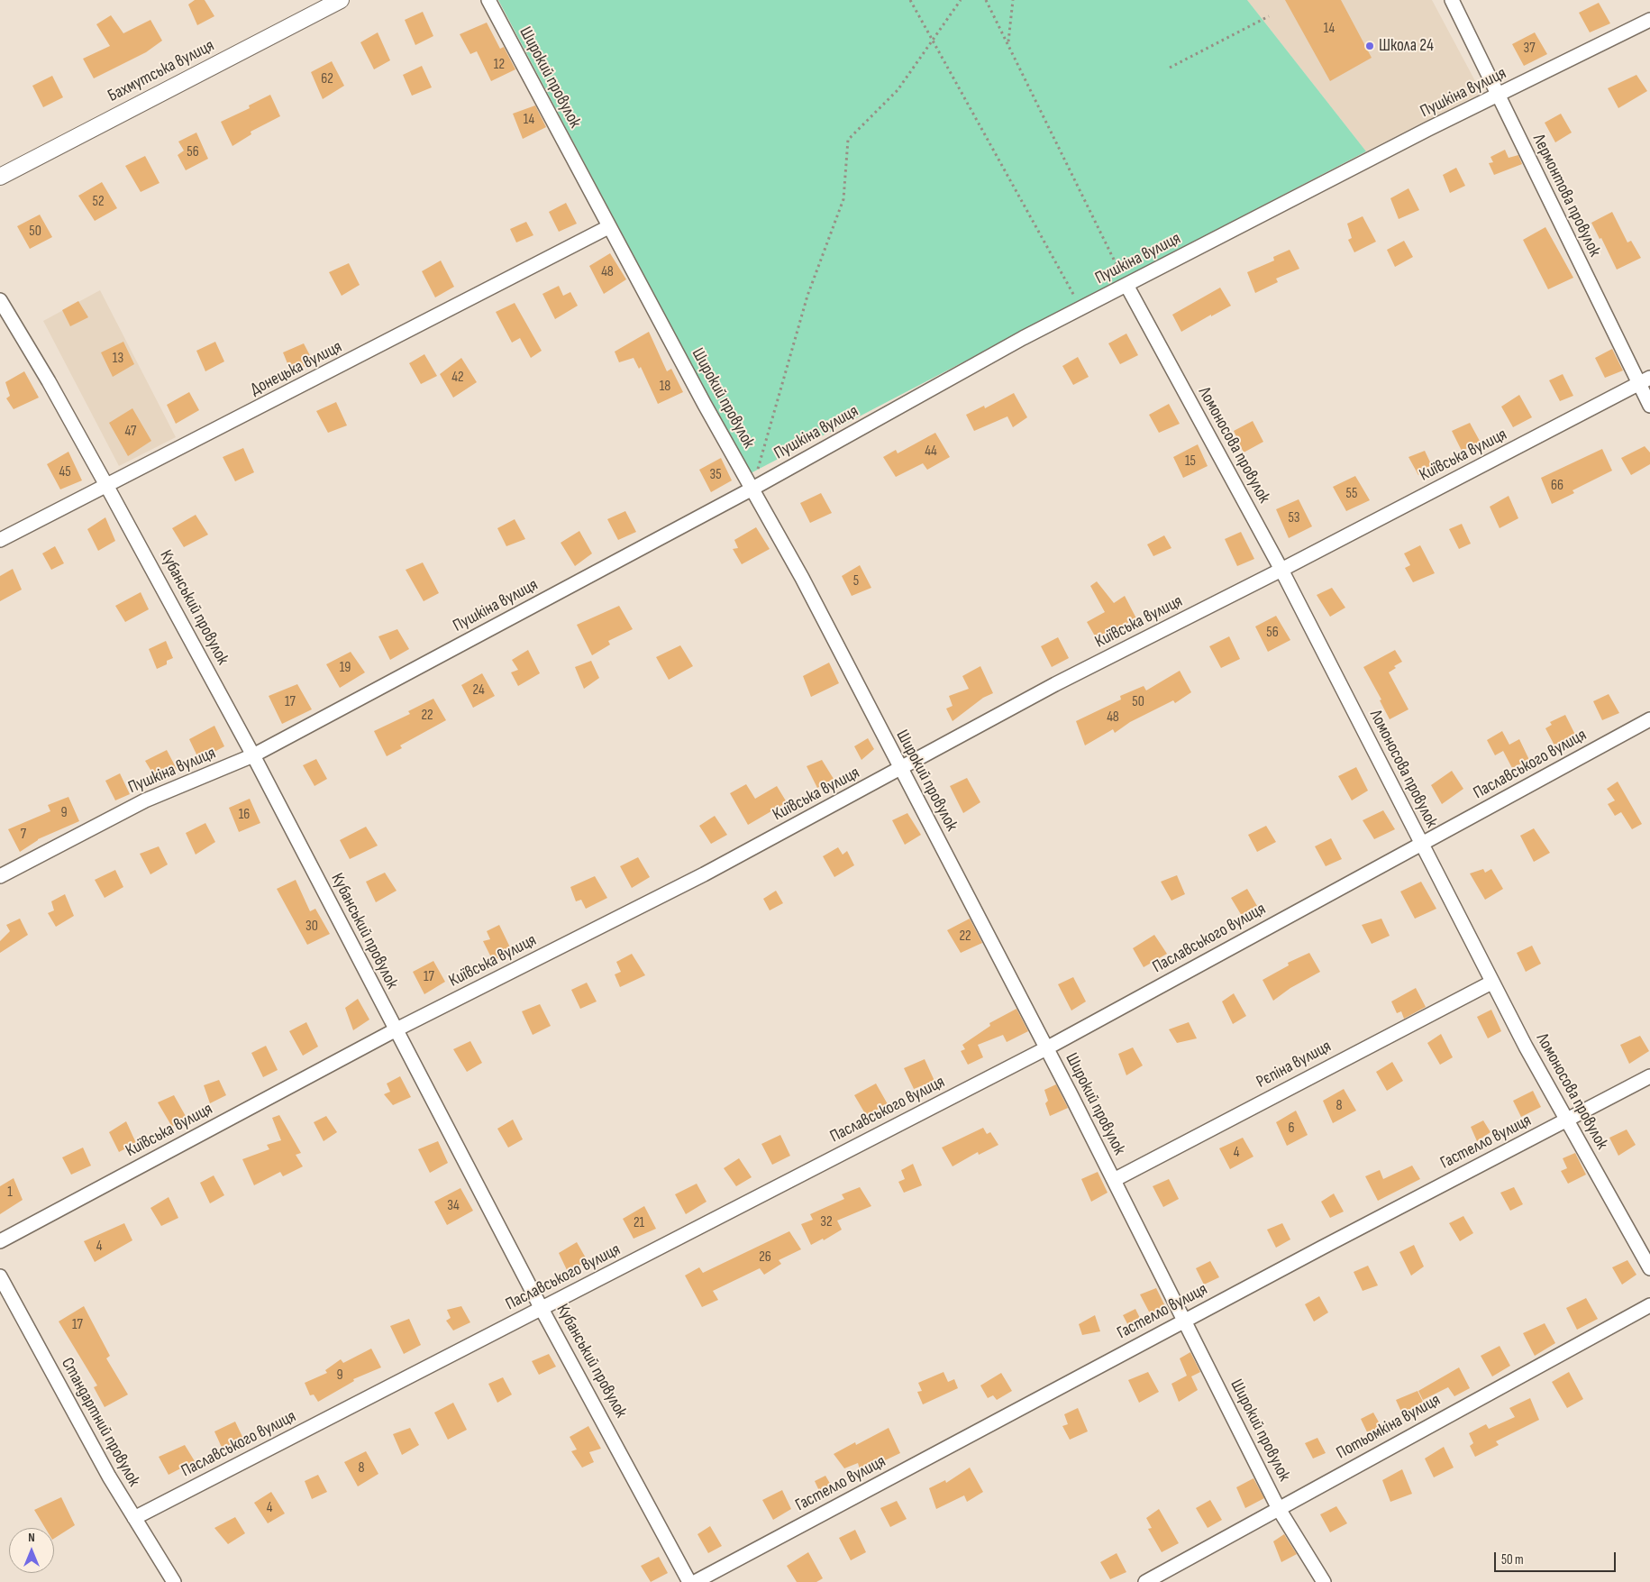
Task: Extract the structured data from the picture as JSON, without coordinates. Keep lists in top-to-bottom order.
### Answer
{
  "streets": {
    "street": [
      "Бахмутська вулиця",
      "Широкий провулок",
      "Пушкіна вулиця",
      "Лермонтова провулок",
      "Донецька вулиця",
      "Ломоносова провулок",
      "Київська вулиця",
      "Кубанський провулок",
      "Паславського вулиця",
      "Рєпіна вулиця",
      "Гастелло вулиця",
      "Стандартний провулок",
      "Потьомкіна вулиця"
    ]
  },
  "crossings": [
    ["Широкий провулок", "Пушкіна вулиця"],
    ["Широкий провулок", "Донецька вулиця"],
    ["Широкий провулок", "Київська вулиця"],
    ["Широкий провулок", "Паславського вулиця"],
    ["Широкий провулок", "Рєпіна вулиця"],
    ["Широкий провулок", "Гастелло вулиця"],
    ["Широкий провулок", "Потьомкіна вулиця"],
    ["Пушкіна вулиця", "Лермонтова провулок"],
    ["Пушкіна вулиця", "Ломоносова провулок"],
    ["Пушкіна вулиця", "Кубанський провулок"],
    ["Лермонтова провулок", "Київська вулиця"],
    ["Донецька вулиця", "Кубанський провулок"],
    ["Ломоносова провулок", "Київська вулиця"],
    ["Ломоносова провулок", "Паславського вулиця"],
    ["Ломоносова провулок", "Рєпіна вулиця"],
    ["Ломоносова провулок", "Гастелло вулиця"],
    ["Київська вулиця", "Кубанський провулок"],
    ["Кубанський провулок", "Паславського вулиця"],
    ["Паславського вулиця", "Стандартний провулок"]
  ],
  "places": ["Школа 24"],
  "house_numbers": [
    "14",
    "37",
    "12",
    "62",
    "14",
    "56",
    "52",
    "50",
    "48",
    "13",
    "42",
    "18",
    "47",
    "44",
    "15",
    "45",
    "35",
    "66",
    "55",
    "53",
    "5",
    "56",
    "19",
    "24",
    "17",
    "50",
    "22",
    "48",
    "9",
    "16",
    "7",
    "30",
    "22",
    "17",
    "8",
    "6",
    "4",
    "1",
    "34",
    "32",
    "21",
    "4",
    "26",
    "17",
    "9",
    "8",
    "4"
  ],
  "scale_bar": "50 m",
  "north": "top"
}
